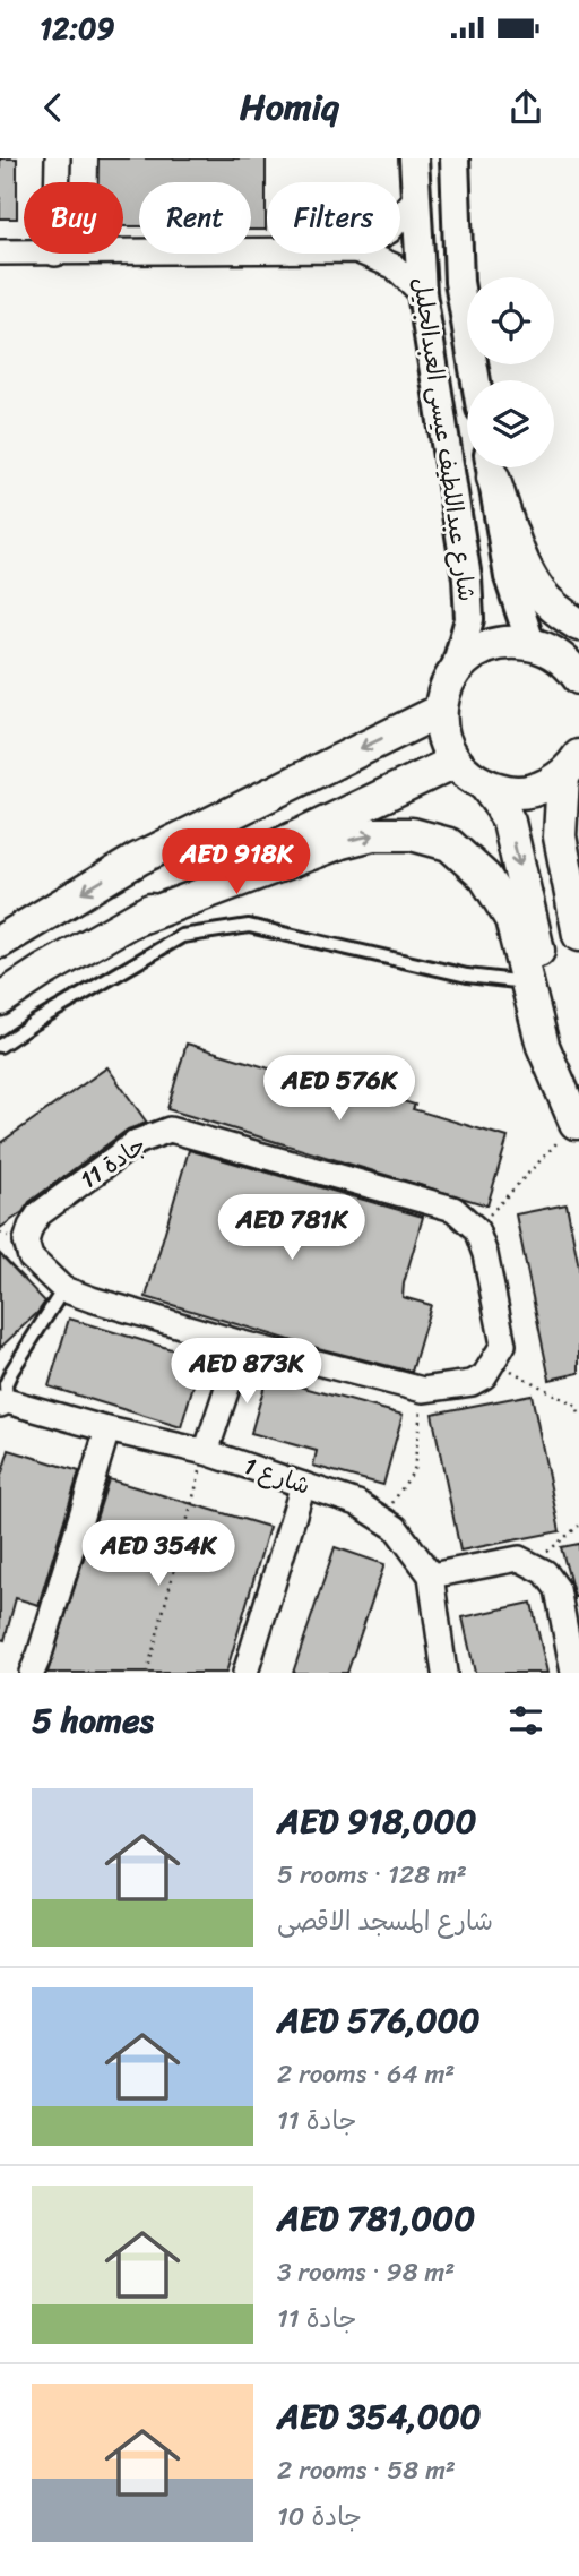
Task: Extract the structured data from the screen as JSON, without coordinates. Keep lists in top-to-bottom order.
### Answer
{
  "streets": {
    "street": ["شارع عبداللطيف عيسى العبدالجليل", "جادة 11", "شارع 1"]
  },
  "page": {
    "status": "12:09",
    "header": "Homiq",
    "chip": ["Buy", "Rent", "Filters"],
    "price": [
      "AED 918K",
      "AED 576K",
      "AED 781K",
      "AED 873K",
      "AED 354K"
    ],
    "heading": "5 homes",
    "list": [
      {
        "name": "AED 918,000",
        "note": "5 rooms · 128 m² · شارع المسجد الاقصى"
      },
      {
        "name": "AED 576,000",
        "note": "2 rooms · 64 m² · جادة 11"
      },
      {
        "name": "AED 781,000",
        "note": "3 rooms · 98 m² · جادة 11"
      },
      {
        "name": "AED 354,000",
        "note": "2 rooms · 58 m² · جادة 10"
      }
    ]
  }
}
